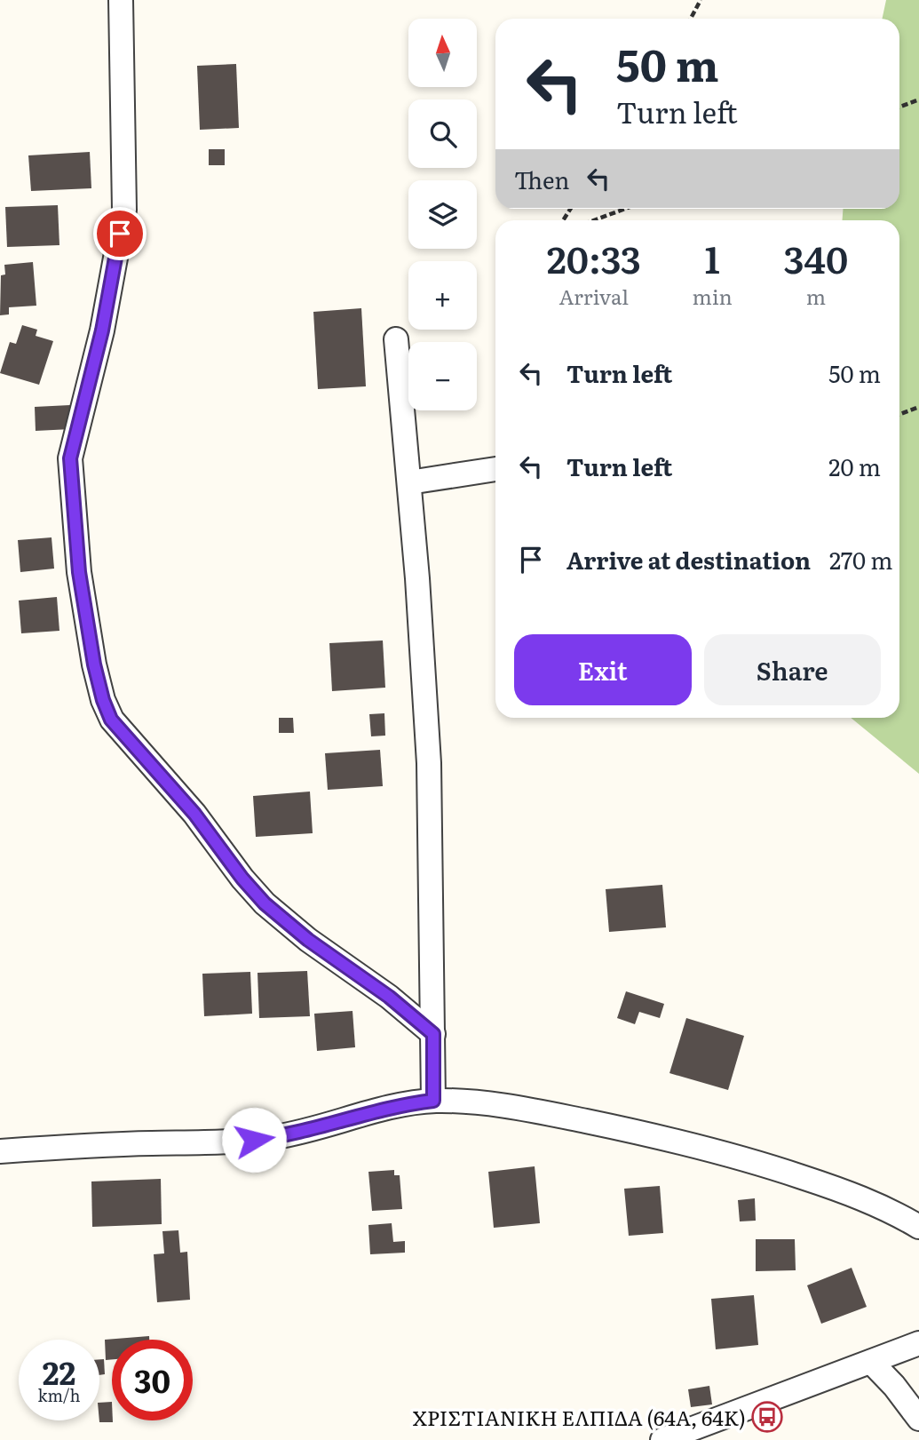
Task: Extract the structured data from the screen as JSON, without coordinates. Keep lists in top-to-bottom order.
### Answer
{
  "places": {
    "bus stop": ["ΧΡΙΣΤΙΑΝΙΚΗ ΕΛΠΙΔΑ (64Α, 64Κ)"]
  },
  "north": "top",
  "page": {
    "map_buttons": ["+", "−"],
    "turn": ["50 m", "Turn left"],
    "then": "Then",
    "eta": [
      "20:33",
      "Arrival",
      "1",
      "min",
      "340",
      "m"
    ],
    "list": [
      {
        "name": "Turn left",
        "value": "50 m"
      },
      {
        "name": "Turn left",
        "value": "20 m"
      },
      {
        "name": "Arrive at destination",
        "value": "270 m"
      }
    ],
    "buttons": ["Exit", "Share"],
    "speed": "22 km/h",
    "limit": "30"
  }
}
